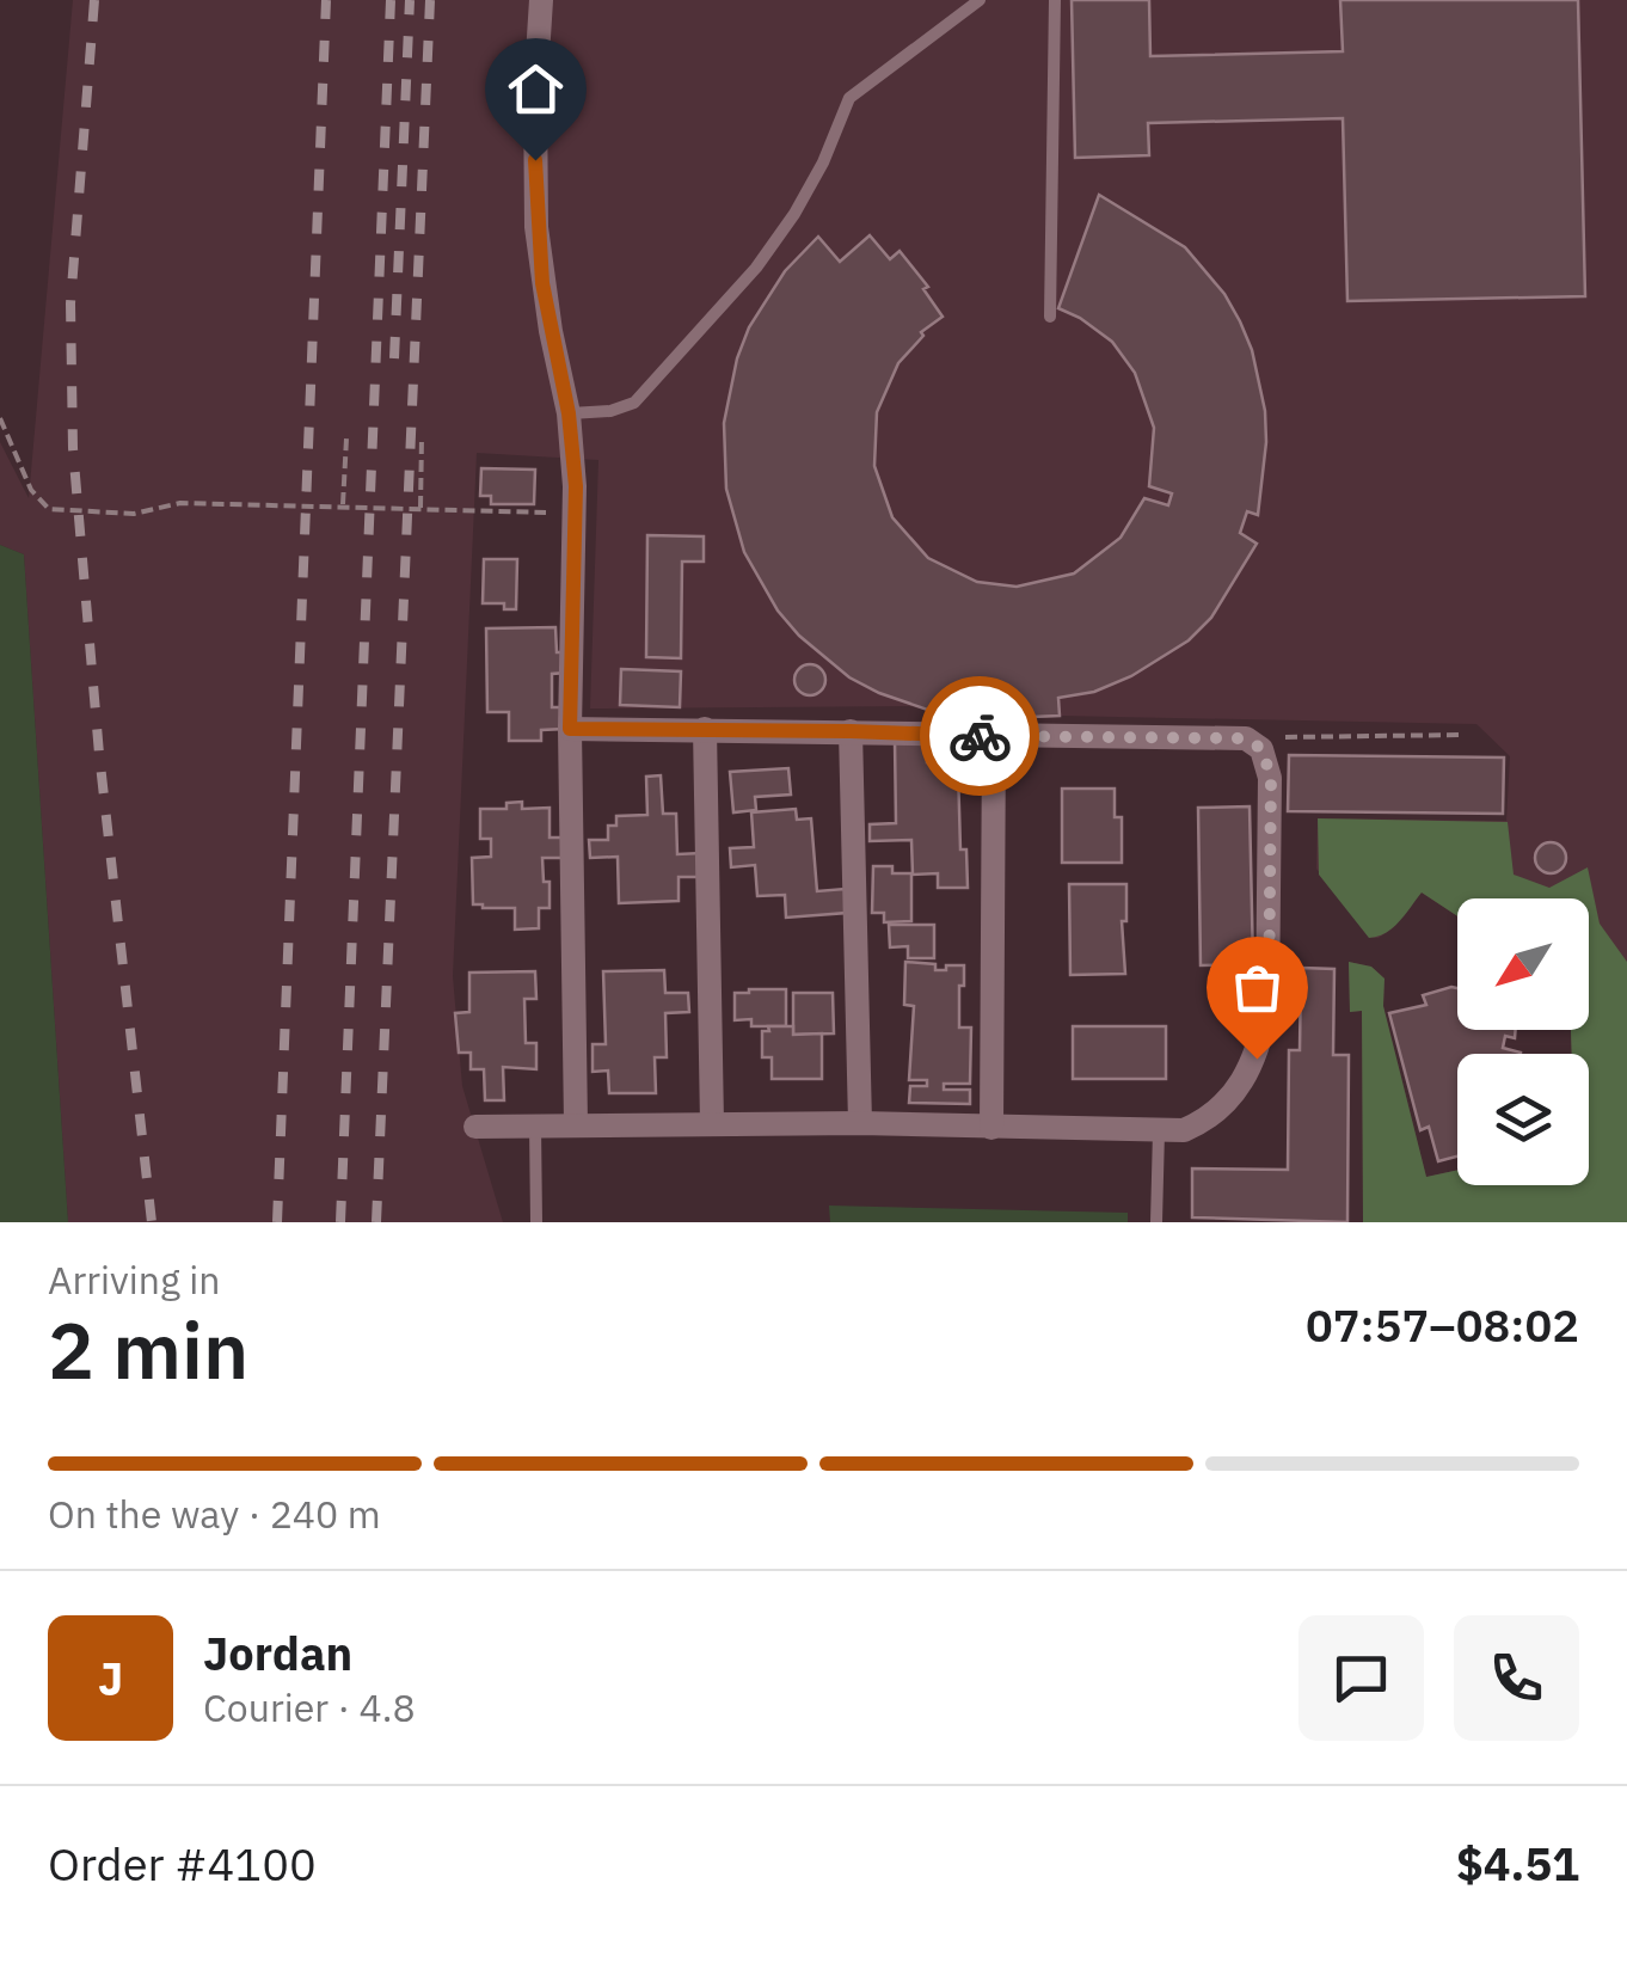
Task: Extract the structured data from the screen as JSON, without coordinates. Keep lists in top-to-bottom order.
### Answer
{
  "north": "bottom left",
  "page": {
    "heading": ["2 min", "Arriving in", "07:57–08:02"],
    "panel": [
      "Jordan",
      "Courier · 4.8",
      "Order #4100",
      "$4.51"
    ],
    "bar": "On the way · 240 m",
    "round": "J"
  }
}
